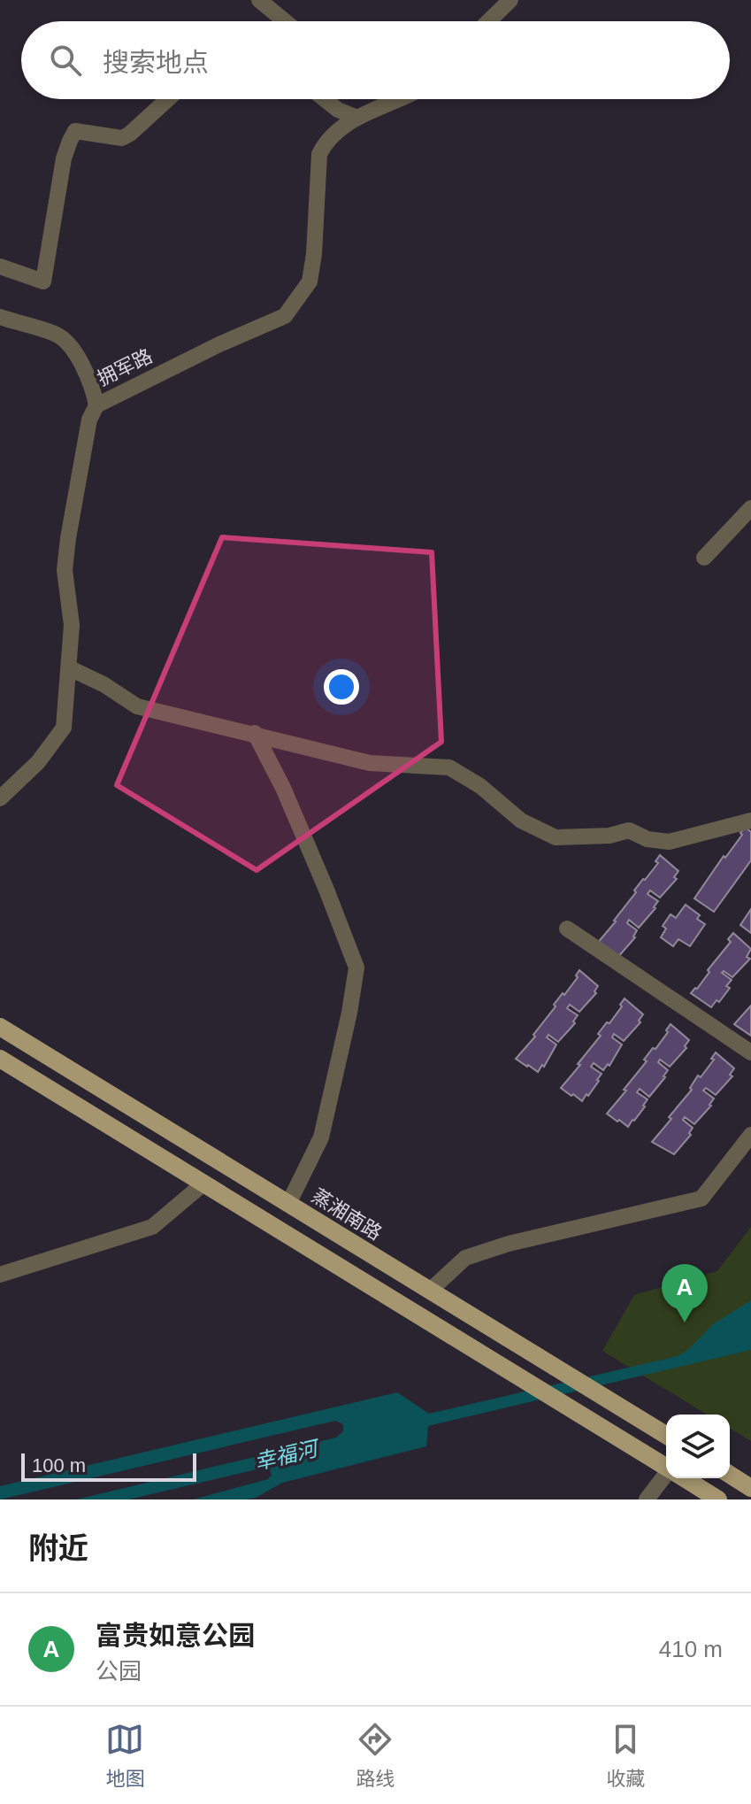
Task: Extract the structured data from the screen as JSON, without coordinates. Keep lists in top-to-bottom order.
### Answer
{
  "streets": {
    "main road": ["蒸湘南路"],
    "street": ["拥军路"]
  },
  "water": ["幸福河"],
  "scale_bar": "100 m",
  "page": {
    "search": "搜索地点",
    "pins": "A",
    "scale": "100 m",
    "heading": "附近",
    "list": [
      {
        "mark": "A",
        "name": "富贵如意公园",
        "note": "公园",
        "value": "410 m"
      }
    ],
    "nav": ["地图", "路线", "收藏"]
  }
}
